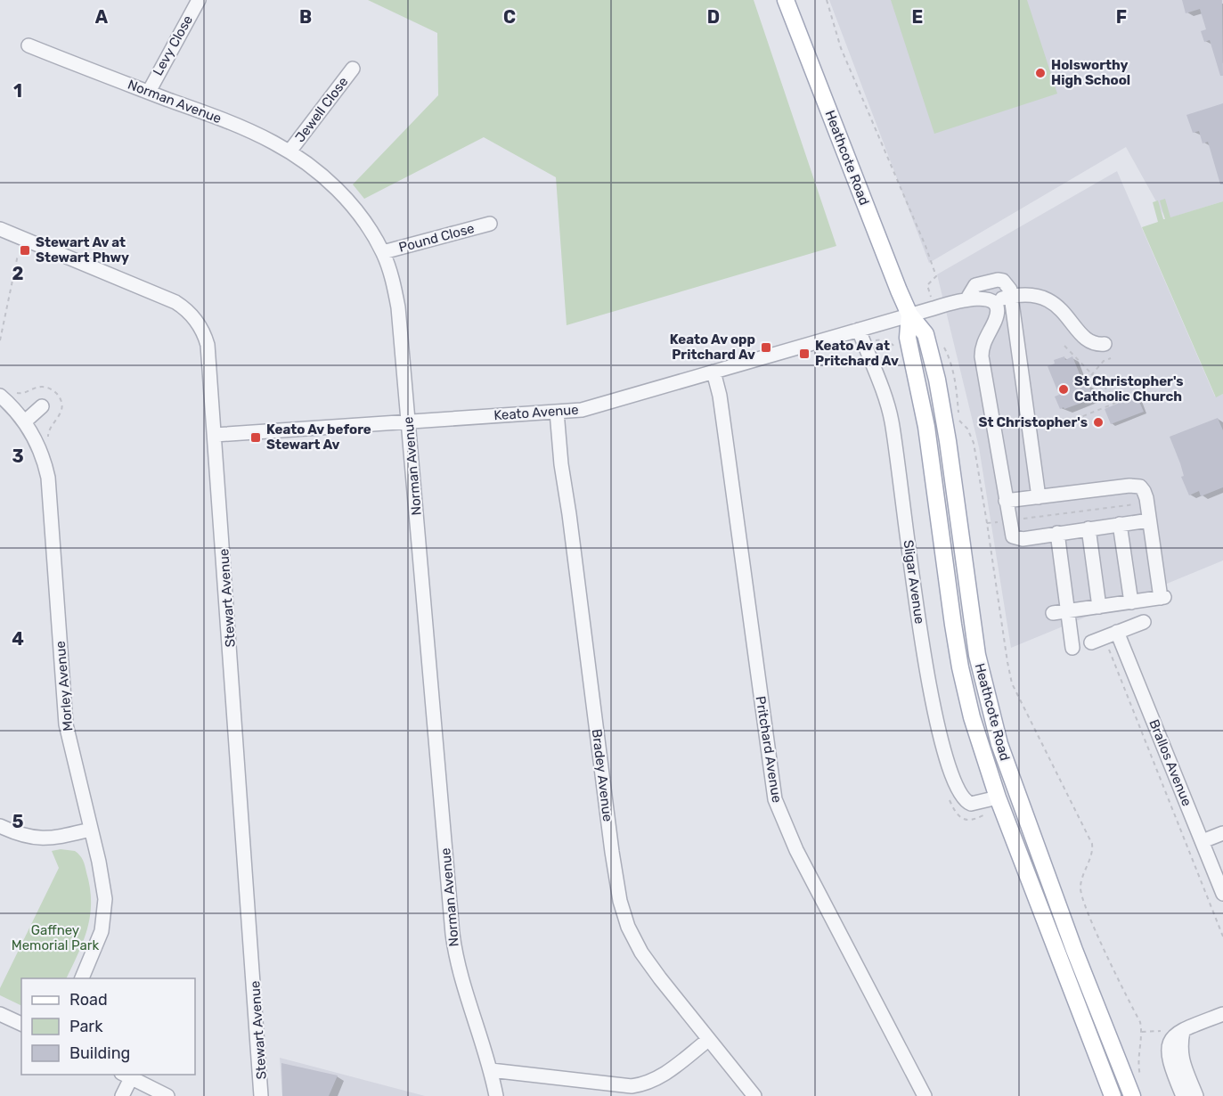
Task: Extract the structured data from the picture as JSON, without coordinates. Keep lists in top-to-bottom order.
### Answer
{
  "streets": {
    "main road": ["Heathcote Road"],
    "street": [
      "Levy Close",
      "Norman Avenue",
      "Jewell Close",
      "Pound Close",
      "Keato Avenue",
      "Sligar Avenue",
      "Stewart Avenue",
      "Morley Avenue",
      "Pritchard Avenue",
      "Brallos Avenue",
      "Bradey Avenue"
    ]
  },
  "crossings": [
    ["Levy Close", "Norman Avenue"],
    ["Norman Avenue", "Jewell Close"],
    ["Norman Avenue", "Pound Close"],
    ["Norman Avenue", "Keato Avenue"],
    ["Heathcote Road", "Keato Avenue"],
    ["Heathcote Road", "Sligar Avenue"],
    ["Keato Avenue", "Sligar Avenue"],
    ["Keato Avenue", "Stewart Avenue"],
    ["Keato Avenue", "Pritchard Avenue"],
    ["Keato Avenue", "Bradey Avenue"]
  ],
  "parks": ["Gaffney Memorial Park"],
  "places": {
    "other": ["Holsworthy High School", "St Christopher's Catholic Church", "St Christopher's"],
    "transit": [
      "Stewart Av at Stewart Phwy",
      "Keato Av opp Pritchard Av",
      "Keato Av at Pritchard Av",
      "Keato Av before Stewart Av"
    ]
  },
  "legend": ["Road", "Park", "Building"],
  "grid": {
    "columns": [
      "A",
      "B",
      "C",
      "D",
      "E",
      "F"
    ],
    "rows": [
      "1",
      "2",
      "3",
      "4",
      "5"
    ]
  }
}
